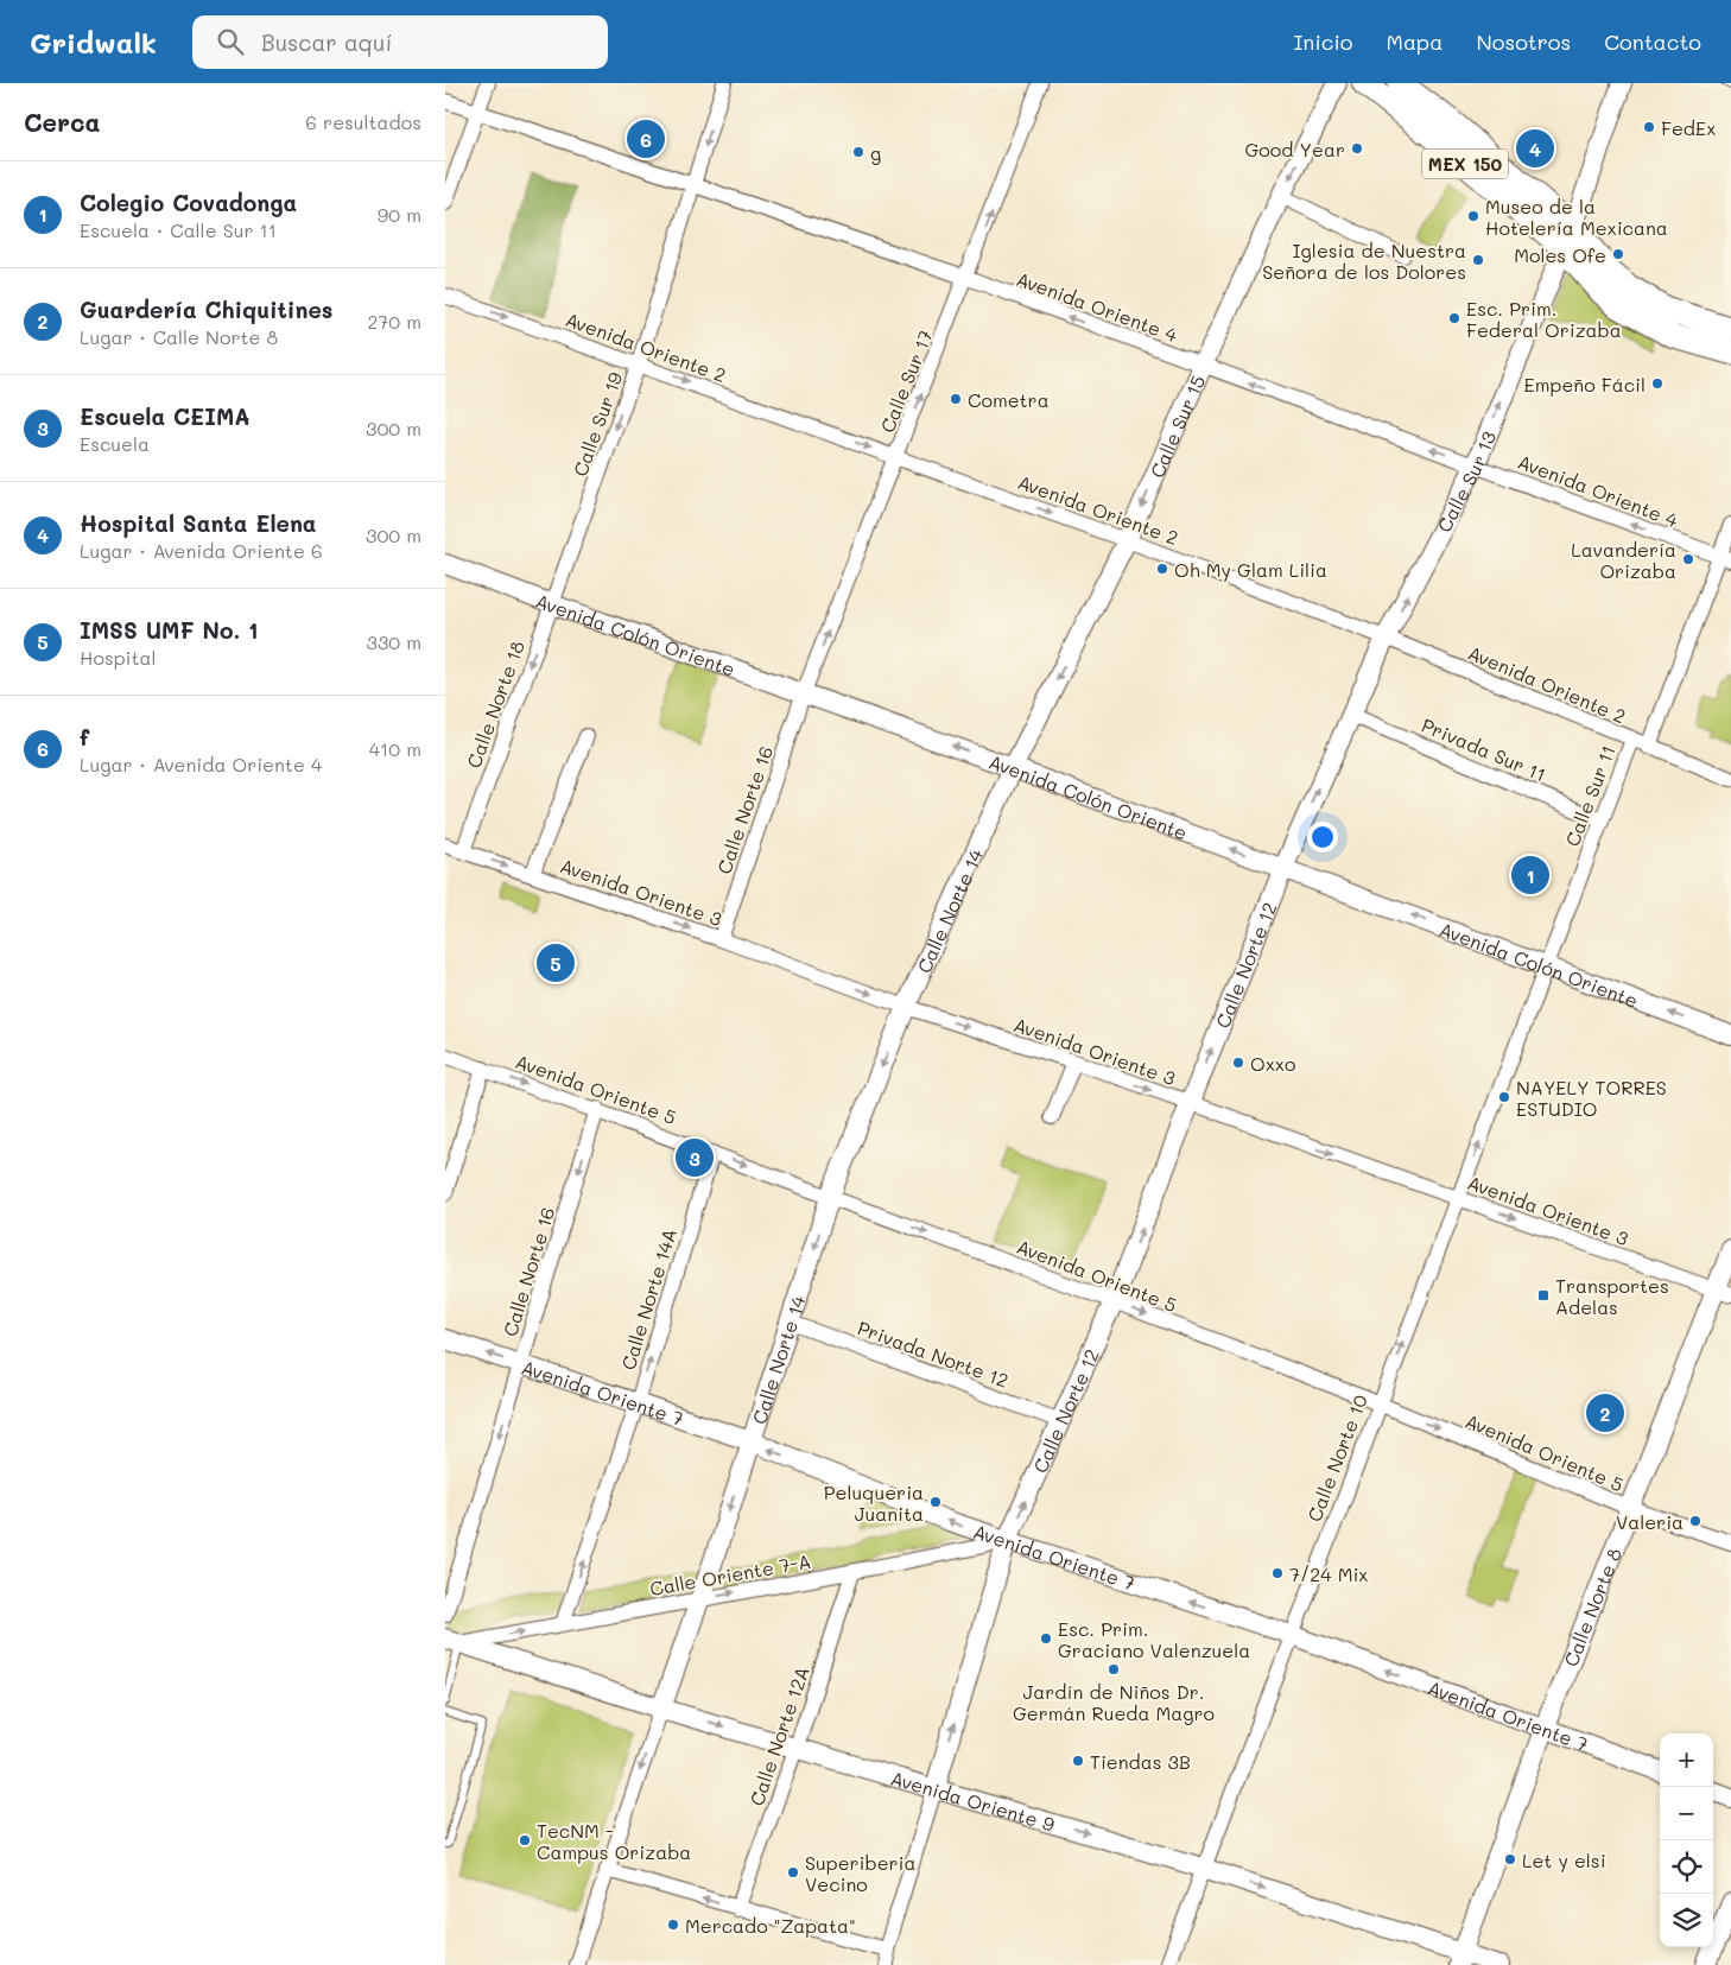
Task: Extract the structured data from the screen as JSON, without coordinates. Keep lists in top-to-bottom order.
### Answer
{
  "streets": {
    "main road": ["MEX 150"],
    "street": [
      "Avenida Oriente 4",
      "Avenida Oriente 2",
      "Calle Sur 17",
      "Calle Sur 19",
      "Calle Sur 15",
      "Calle Sur 13",
      "Avenida Colón Oriente",
      "Calle Norte 18",
      "Privada Sur 11",
      "Calle Sur 11",
      "Calle Norte 16",
      "Avenida Oriente 3",
      "Calle Norte 14",
      "Calle Norte 12",
      "Avenida Oriente 5",
      "Calle Norte 14A",
      "Privada Norte 12",
      "Avenida Oriente 7",
      "Calle Norte 10",
      "Calle Oriente 7-A",
      "Calle Norte 8",
      "Calle Norte 12A",
      "Avenida Oriente 9"
    ]
  },
  "crossings": [
    ["MEX 150", "Calle Sur 13"],
    ["Avenida Oriente 4", "Calle Sur 17"],
    ["Avenida Oriente 4", "Calle Sur 19"],
    ["Avenida Oriente 4", "Calle Sur 15"],
    ["Avenida Oriente 4", "Calle Sur 13"],
    ["Avenida Oriente 2", "Calle Sur 17"],
    ["Avenida Oriente 2", "Calle Sur 19"],
    ["Avenida Oriente 2", "Calle Sur 15"],
    ["Avenida Oriente 2", "Calle Sur 13"],
    ["Avenida Oriente 2", "Calle Sur 11"],
    ["Calle Sur 17", "Avenida Colón Oriente"],
    ["Calle Sur 17", "Calle Norte 16"],
    ["Calle Sur 19", "Avenida Colón Oriente"],
    ["Calle Sur 19", "Calle Norte 18"],
    ["Calle Sur 15", "Avenida Colón Oriente"],
    ["Calle Sur 15", "Calle Norte 14"],
    ["Calle Sur 13", "Avenida Colón Oriente"],
    ["Calle Sur 13", "Privada Sur 11"],
    ["Calle Sur 13", "Calle Norte 12"],
    ["Avenida Colón Oriente", "Calle Norte 18"],
    ["Avenida Colón Oriente", "Calle Sur 11"],
    ["Avenida Colón Oriente", "Calle Norte 16"],
    ["Avenida Colón Oriente", "Calle Norte 14"],
    ["Avenida Colón Oriente", "Calle Norte 12"],
    ["Avenida Colón Oriente", "Calle Norte 10"],
    ["Calle Norte 18", "Avenida Oriente 3"],
    ["Privada Sur 11", "Calle Sur 11"],
    ["Calle Sur 11", "Calle Norte 10"],
    ["Calle Norte 16", "Avenida Oriente 3"],
    ["Calle Norte 16", "Avenida Oriente 5"],
    ["Calle Norte 16", "Avenida Oriente 7"],
    ["Avenida Oriente 3", "Calle Norte 14"],
    ["Avenida Oriente 3", "Calle Norte 12"],
    ["Avenida Oriente 3", "Calle Norte 10"],
    ["Avenida Oriente 3", "Calle Norte 8"],
    ["Calle Norte 14", "Avenida Oriente 5"],
    ["Calle Norte 14", "Privada Norte 12"],
    ["Calle Norte 14", "Avenida Oriente 7"],
    ["Calle Norte 14", "Calle Oriente 7-A"],
    ["Calle Norte 14", "Avenida Oriente 9"],
    ["Calle Norte 12", "Avenida Oriente 5"],
    ["Calle Norte 12", "Privada Norte 12"],
    ["Calle Norte 12", "Avenida Oriente 7"],
    ["Calle Norte 12", "Calle Oriente 7-A"],
    ["Calle Norte 12", "Avenida Oriente 9"],
    ["Avenida Oriente 5", "Calle Norte 14A"],
    ["Avenida Oriente 5", "Calle Norte 10"],
    ["Avenida Oriente 5", "Calle Norte 8"],
    ["Calle Norte 14A", "Avenida Oriente 7"],
    ["Calle Norte 14A", "Calle Oriente 7-A"],
    ["Avenida Oriente 7", "Calle Norte 10"],
    ["Avenida Oriente 7", "Calle Oriente 7-A"],
    ["Avenida Oriente 7", "Calle Norte 8"],
    ["Calle Norte 10", "Avenida Oriente 9"],
    ["Calle Oriente 7-A", "Calle Norte 12A"],
    ["Calle Oriente 7-A", "Avenida Oriente 9"],
    ["Calle Norte 8", "Avenida Oriente 9"],
    ["Calle Norte 12A", "Avenida Oriente 9"]
  ],
  "one_way": [
    "Avenida Oriente 4",
    "Avenida Oriente 2",
    "Calle Sur 17",
    "Calle Sur 19",
    "Calle Sur 15",
    "Calle Sur 13",
    "Avenida Colón Oriente",
    "Calle Norte 16",
    "Avenida Oriente 3",
    "Calle Norte 14",
    "Calle Norte 12",
    "Avenida Oriente 5",
    "Calle Norte 14A",
    "Avenida Oriente 7",
    "Calle Norte 10",
    "Calle Oriente 7-A",
    "Avenida Oriente 9"
  ],
  "places": {
    "other": [
      "FedEx",
      "Good Year",
      "g",
      "Museo de la Hotelería Mexicana",
      "Moles Ofe",
      "Iglesia de Nuestra Señora de los Dolores",
      "Esc. Prim. Federal Orizaba",
      "Empeño Fácil",
      "Cometra",
      "Lavandería Orizaba",
      "Oh My Glam Lilia",
      "Oxxo",
      "NAYELY TORRES ESTUDIO",
      "Peluqueria Juanita",
      "Valeria",
      "7/24 Mix",
      "Esc. Prim. Graciano Valenzuela",
      "Jardín de Niños Dr. Germán Rueda Magro",
      "Tiendas 3B",
      "TecNM - Campus Orizaba",
      "Let y elsi",
      "Superiberia Vecino",
      "Mercado \"Zapata\""
    ],
    "transit": ["Transportes Adelas"]
  },
  "page": {
    "header": "Gridwalk",
    "search": "Buscar aquí",
    "nav": [
      "Inicio",
      "Mapa",
      "Nosotros",
      "Contacto"
    ],
    "heading": ["Cerca", "6 resultados"],
    "pins": [
      "6",
      "4",
      "1",
      "5",
      "3",
      "2"
    ],
    "list": [
      {
        "mark": "1",
        "name": "Colegio Covadonga",
        "note": "Escuela · Calle Sur 11",
        "value": "90 m"
      },
      {
        "mark": "2",
        "name": "Guardería Chiquitines",
        "note": "Lugar · Calle Norte 8",
        "value": "270 m"
      },
      {
        "mark": "3",
        "name": "Escuela CEIMA",
        "note": "Escuela",
        "value": "300 m"
      },
      {
        "mark": "4",
        "name": "Hospital Santa Elena",
        "note": "Lugar · Avenida Oriente 6",
        "value": "300 m"
      },
      {
        "mark": "5",
        "name": "IMSS UMF No. 1",
        "note": "Hospital",
        "value": "330 m"
      },
      {
        "mark": "6",
        "name": "f",
        "note": "Lugar · Avenida Oriente 4",
        "value": "410 m"
      }
    ],
    "map_buttons": ["+", "−"]
  }
}
